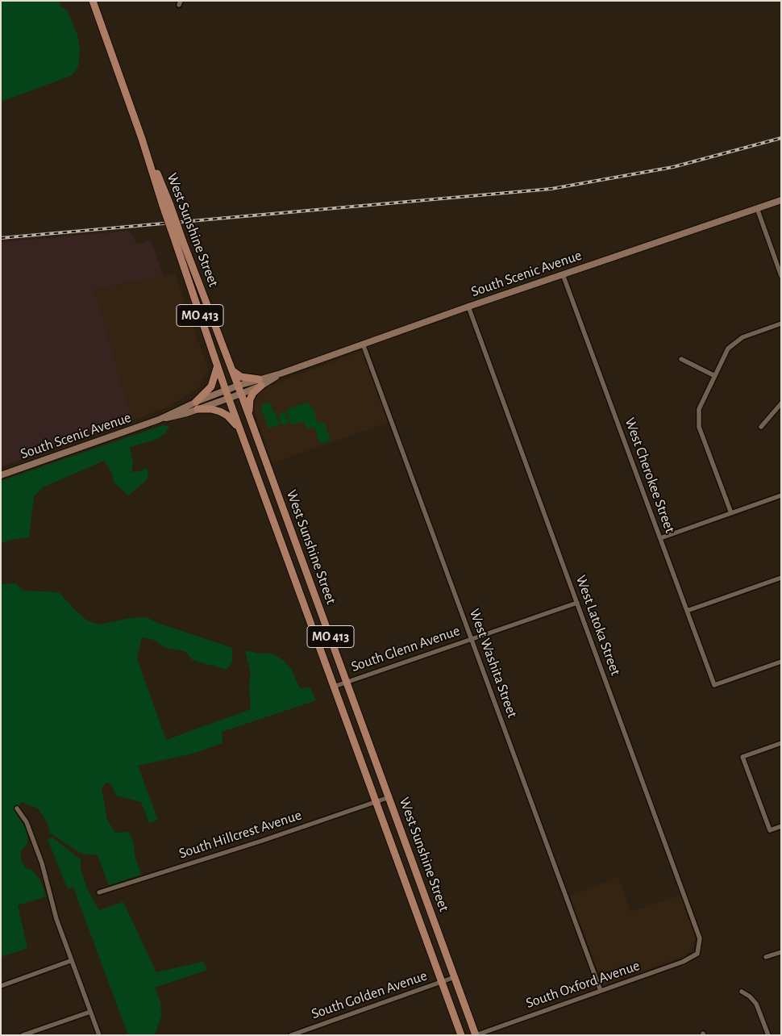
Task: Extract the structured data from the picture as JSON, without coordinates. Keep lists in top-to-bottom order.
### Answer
{
  "streets": {
    "main road": ["West Sunshine Street", "South Scenic Avenue", "MO 413"],
    "street": [
      "West Cherokee Street",
      "West Latoka Street",
      "South Glenn Avenue",
      "West Washita Street",
      "South Hillcrest Avenue",
      "South Oxford Avenue",
      "South Golden Avenue"
    ]
  },
  "crossings": [
    ["West Sunshine Street", "South Scenic Avenue"],
    ["West Sunshine Street", "South Glenn Avenue"],
    ["West Sunshine Street", "South Hillcrest Avenue"],
    ["West Sunshine Street", "South Oxford Avenue"],
    ["West Sunshine Street", "South Golden Avenue"],
    ["South Scenic Avenue", "West Cherokee Street"],
    ["South Scenic Avenue", "West Latoka Street"],
    ["South Scenic Avenue", "West Washita Street"],
    ["West Latoka Street", "South Glenn Avenue"],
    ["West Latoka Street", "South Oxford Avenue"],
    ["South Glenn Avenue", "West Washita Street"],
    ["West Washita Street", "South Oxford Avenue"]
  ]
}
